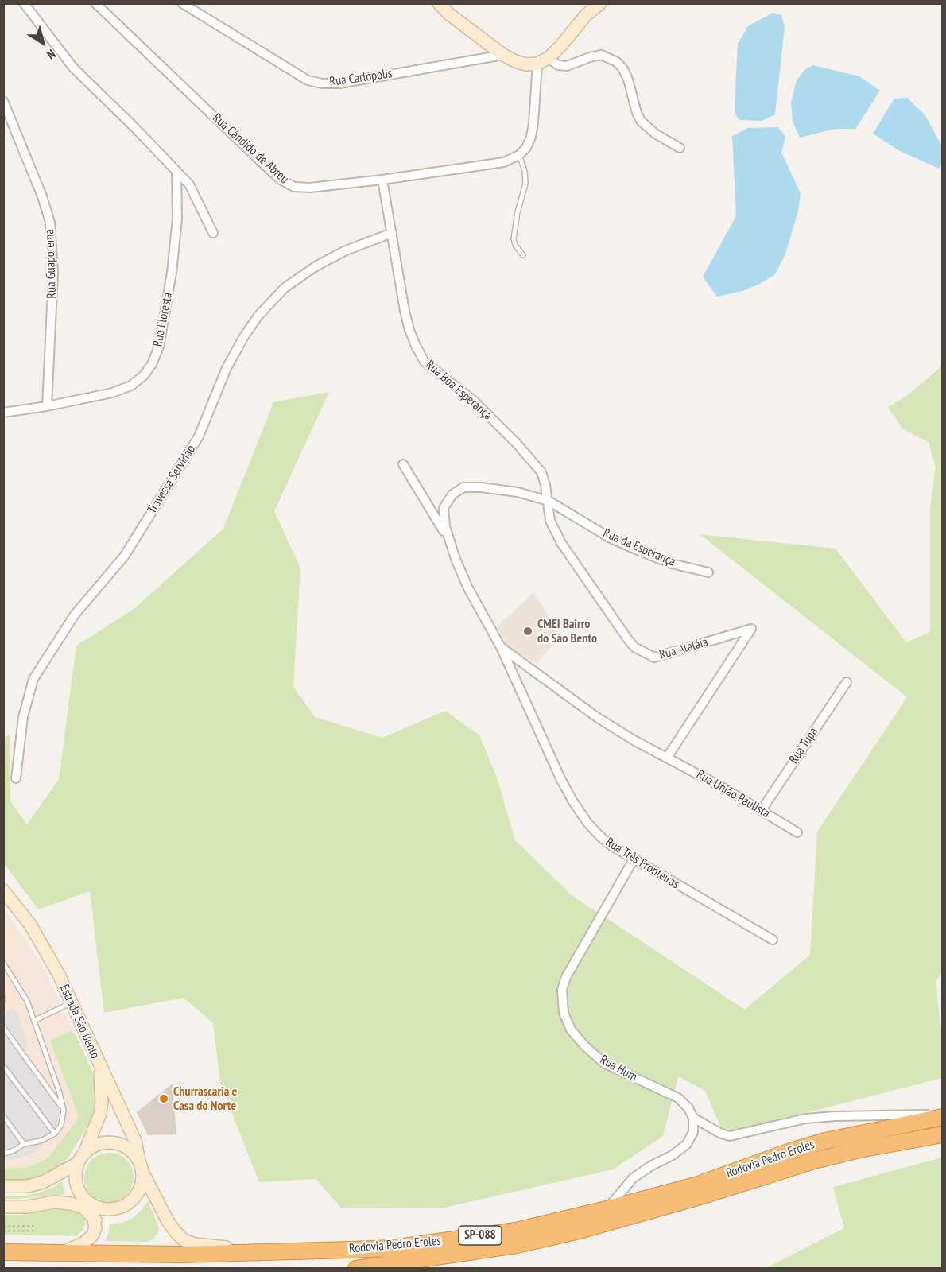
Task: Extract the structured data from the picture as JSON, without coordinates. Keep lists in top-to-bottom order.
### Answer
{
  "streets": {
    "highway": ["Rodovia Pedro Eroles", "SP-088"],
    "street": [
      "Rua Carlópolis",
      "Rua Cândido de Abreu",
      "Rua Guaporema",
      "Rua Floresta",
      "Rua Boa Esperança",
      "Travessa Servidão",
      "Rua da Esperança",
      "Rua Ataláia",
      "Rua Tupa",
      "Rua União Paulista",
      "Rua Três Fronteiras",
      "Estrada São Bento",
      "Rua Hum"
    ]
  },
  "crossings": [
    ["Rua Cândido de Abreu", "Rua Boa Esperança"],
    ["Rua Guaporema", "Rua Floresta"],
    ["Rua Boa Esperança", "Travessa Servidão"],
    ["Rua Boa Esperança", "Rua da Esperança"],
    ["Rua Boa Esperança", "Rua Ataláia"],
    ["Rua Boa Esperança", "Rua Três Fronteiras"],
    ["Rua da Esperança", "Rua Ataláia"],
    ["Rua da Esperança", "Rua Três Fronteiras"],
    ["Rua Ataláia", "Rua União Paulista"],
    ["Rua Ataláia", "Rua Três Fronteiras"],
    ["Rua Tupa", "Rua União Paulista"],
    ["Rua União Paulista", "Rua Três Fronteiras"],
    ["Rua Três Fronteiras", "Rua Hum"]
  ],
  "places": ["CMEI Bairro do São Bento", "Churrascaria e Casa do Norte"],
  "north": "bottom right"
}
